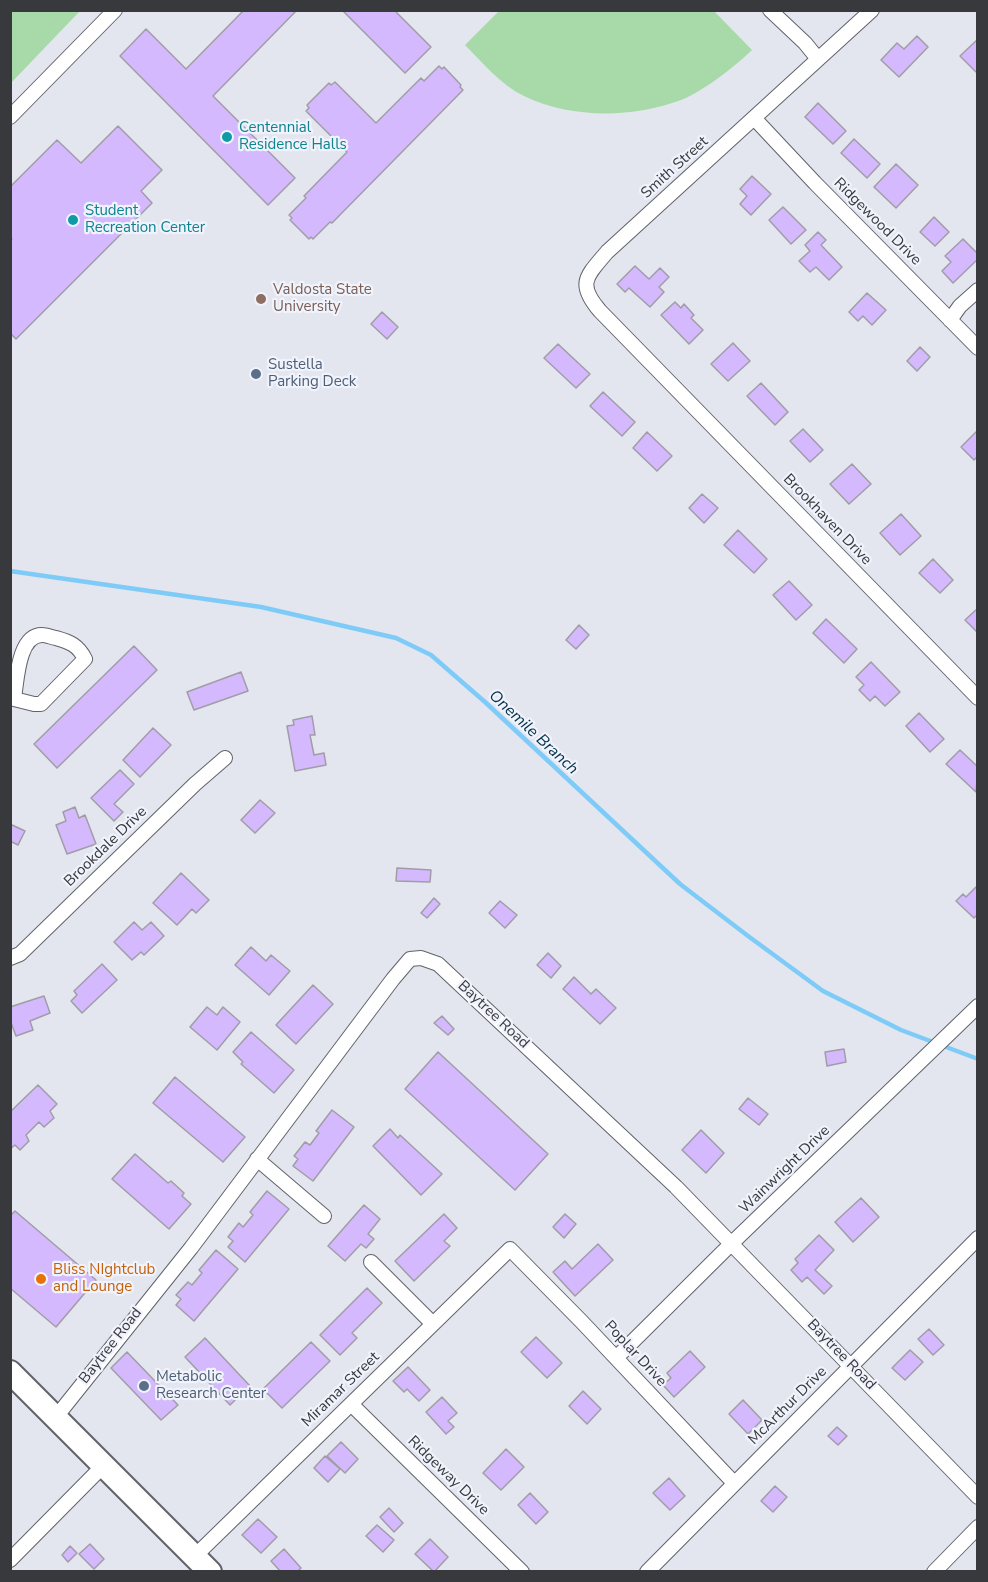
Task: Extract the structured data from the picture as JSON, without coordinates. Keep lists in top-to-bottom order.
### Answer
{
  "streets": {
    "street": [
      "Smith Street",
      "Ridgewood Drive",
      "Brookhaven Drive",
      "Brookdale Drive",
      "Baytree Road",
      "Wainwright Drive",
      "Poplar Drive",
      "Miramar Street",
      "McArthur Drive",
      "Ridgeway Drive"
    ]
  },
  "crossings": [
    ["Smith Street", "Ridgewood Drive"],
    ["Smith Street", "Brookhaven Drive"],
    ["Baytree Road", "Wainwright Drive"],
    ["Baytree Road", "McArthur Drive"],
    ["Wainwright Drive", "Poplar Drive"],
    ["Poplar Drive", "Miramar Street"],
    ["Poplar Drive", "McArthur Drive"],
    ["Miramar Street", "Ridgeway Drive"]
  ],
  "water": ["Onemile Branch"],
  "places": [
    "Centennial Residence Halls",
    "Student Recreation Center",
    "Valdosta State University",
    "Sustella Parking Deck",
    "Bliss NIghtclub and Lounge",
    "Metabolic Research Center"
  ]
}
